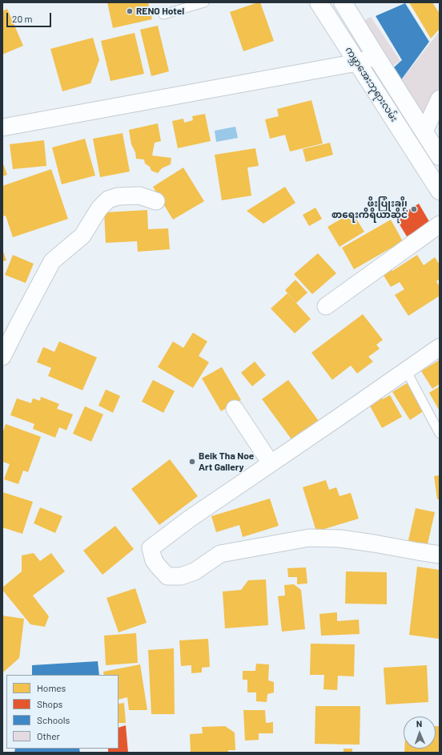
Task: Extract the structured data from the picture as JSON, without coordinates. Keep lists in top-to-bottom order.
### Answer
{
  "streets": {
    "main road": ["ကမ္ဘာအေးဘုရားလမ်း"]
  },
  "places": ["RENO Hotel", "ဖိုးပြုံးချို စာရေးကိရိယာဆိုင်", "Beik Tha Noe Art Gallery"],
  "legend": [
    "Homes",
    "Shops",
    "Schools",
    "Other"
  ],
  "scale_bar": "20 m",
  "north": "top"
}
